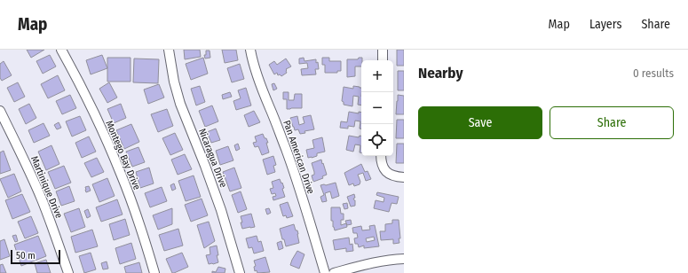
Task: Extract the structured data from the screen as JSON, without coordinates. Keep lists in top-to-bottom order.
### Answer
{
  "streets": {
    "street": [
      "Montego Bay Drive",
      "Pan American Drive",
      "Nicaragua Drive",
      "Martinique Drive"
    ]
  },
  "scale_bar": "50 m",
  "page": {
    "header": "Map",
    "nav": ["Map", "Layers", "Share"],
    "heading": ["Nearby", "0 results"],
    "map_buttons": ["+", "−"],
    "buttons": ["Save", "Share"],
    "scale": "50 m"
  }
}
